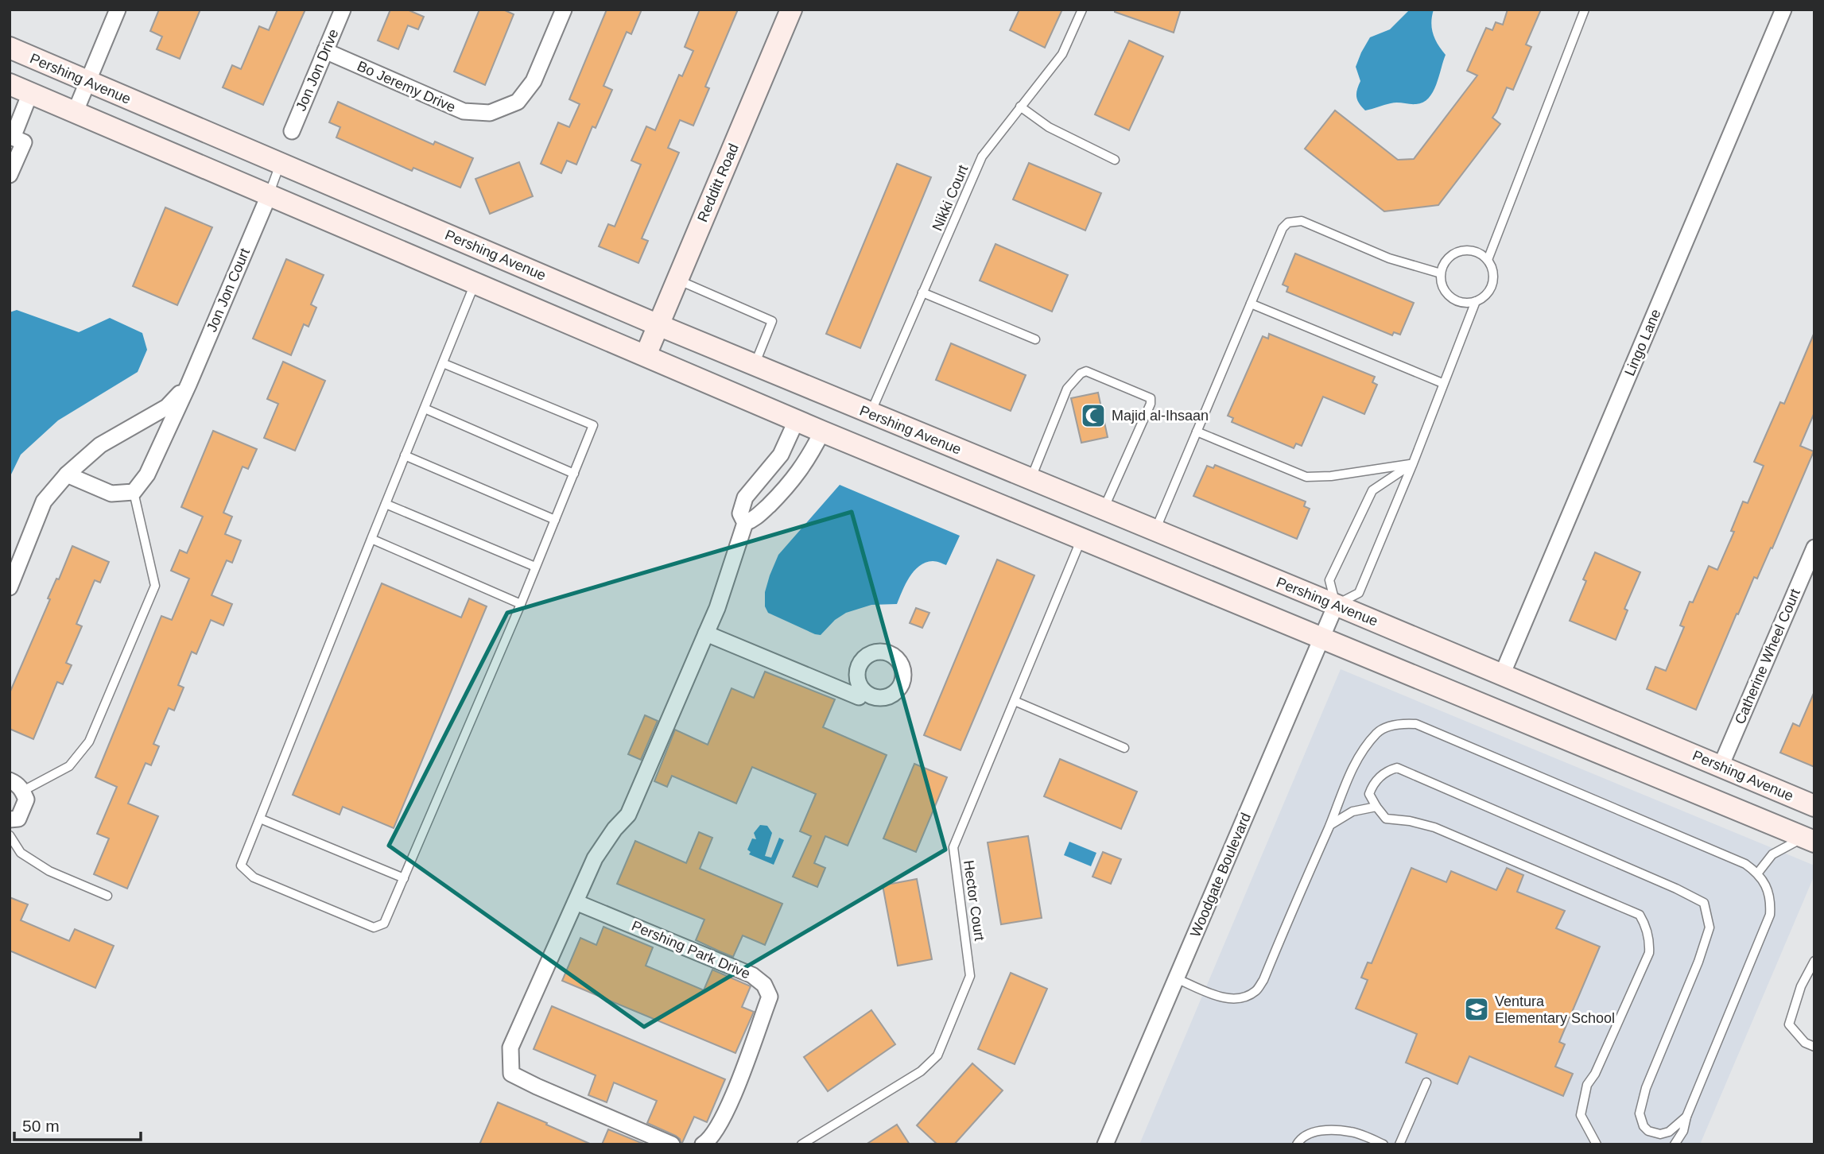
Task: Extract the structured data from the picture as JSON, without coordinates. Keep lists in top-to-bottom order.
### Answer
{
  "streets": {
    "street": [
      "Jon Jon Drive",
      "Pershing Avenue",
      "Bo Jeremy Drive",
      "Redditt Road",
      "Jon Jon Court",
      "Lingo Lane",
      "Catherine Wheel Court",
      "Woodgate Boulevard",
      "Pershing Park Drive"
    ],
    "lane": ["Nikki Court", "Hector Court"]
  },
  "crossings": [
    ["Jon Jon Drive", "Bo Jeremy Drive"],
    ["Pershing Avenue", "Redditt Road"],
    ["Pershing Avenue", "Nikki Court"],
    ["Pershing Avenue", "Lingo Lane"],
    ["Pershing Avenue", "Catherine Wheel Court"],
    ["Pershing Avenue", "Woodgate Boulevard"]
  ],
  "places": {
    "mosque": ["Majid al-Ihsaan"],
    "school or university": ["Ventura Elementary School"]
  },
  "scale_bar": "50 m"
}
